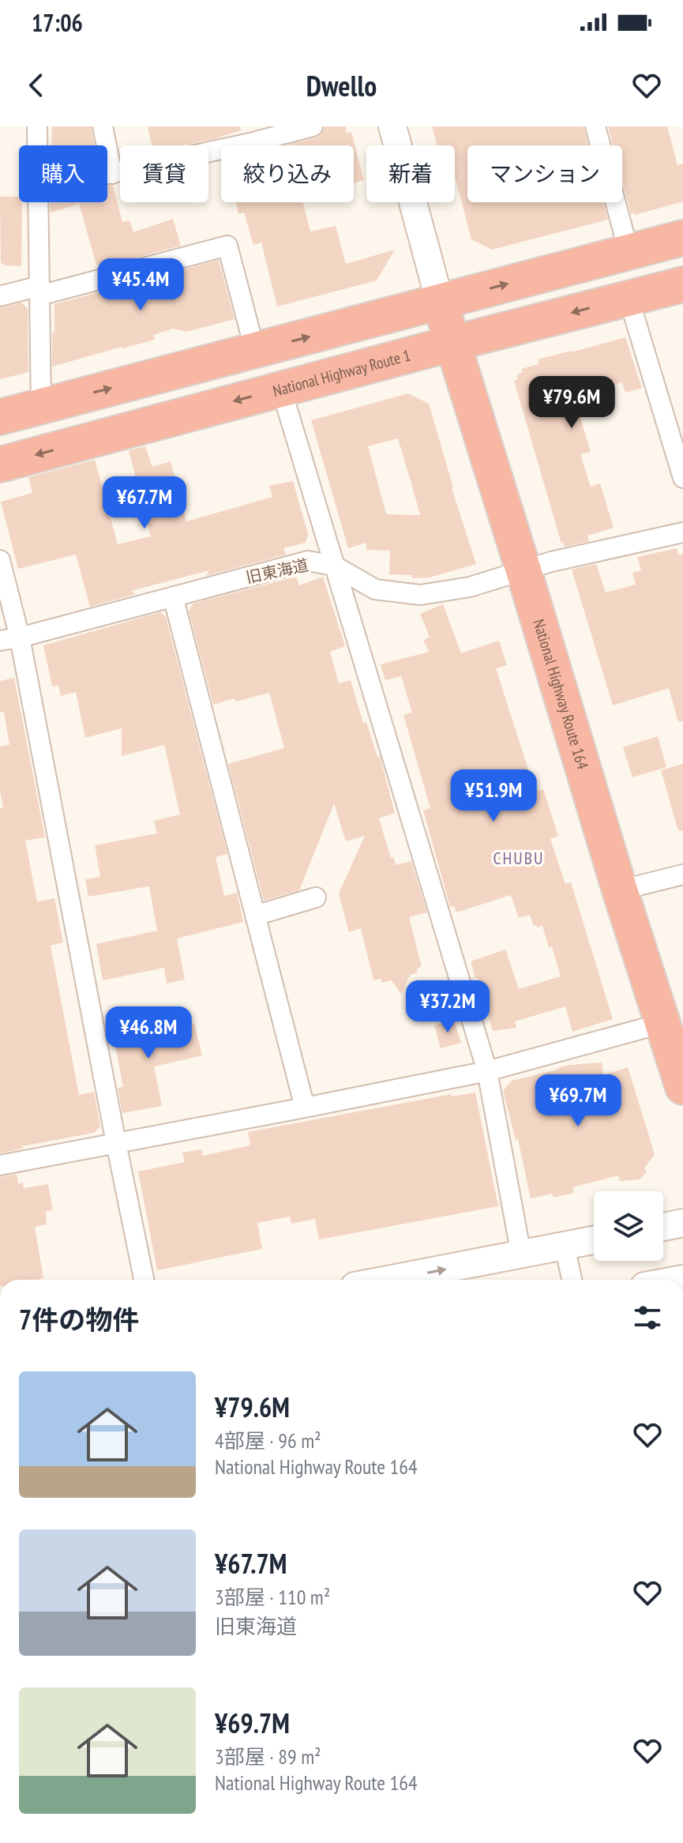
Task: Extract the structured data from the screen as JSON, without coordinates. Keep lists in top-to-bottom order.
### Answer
{
  "streets": {
    "highway": ["National Highway Route 1", "National Highway Route 164"],
    "street": ["旧東海道"]
  },
  "crossings": [
    ["National Highway Route 1", "National Highway Route 164"],
    ["旧東海道", "National Highway Route 164"]
  ],
  "districts": ["CHUBU"],
  "page": {
    "status": "17:06",
    "header": "Dwello",
    "chip": [
      "購入",
      "賃貸",
      "絞り込み",
      "新着",
      "マンション"
    ],
    "price": [
      "¥45.4M",
      "¥79.6M",
      "¥67.7M",
      "¥51.9M",
      "¥37.2M",
      "¥46.8M",
      "¥69.7M"
    ],
    "heading": "7件の物件",
    "list": [
      {
        "name": "¥79.6M",
        "note": "4部屋 · 96 m² · National Highway Route 164"
      },
      {
        "name": "¥67.7M",
        "note": "3部屋 · 110 m² · 旧東海道"
      },
      {
        "name": "¥69.7M",
        "note": "3部屋 · 89 m² · National Highway Route 164"
      }
    ]
  }
}
